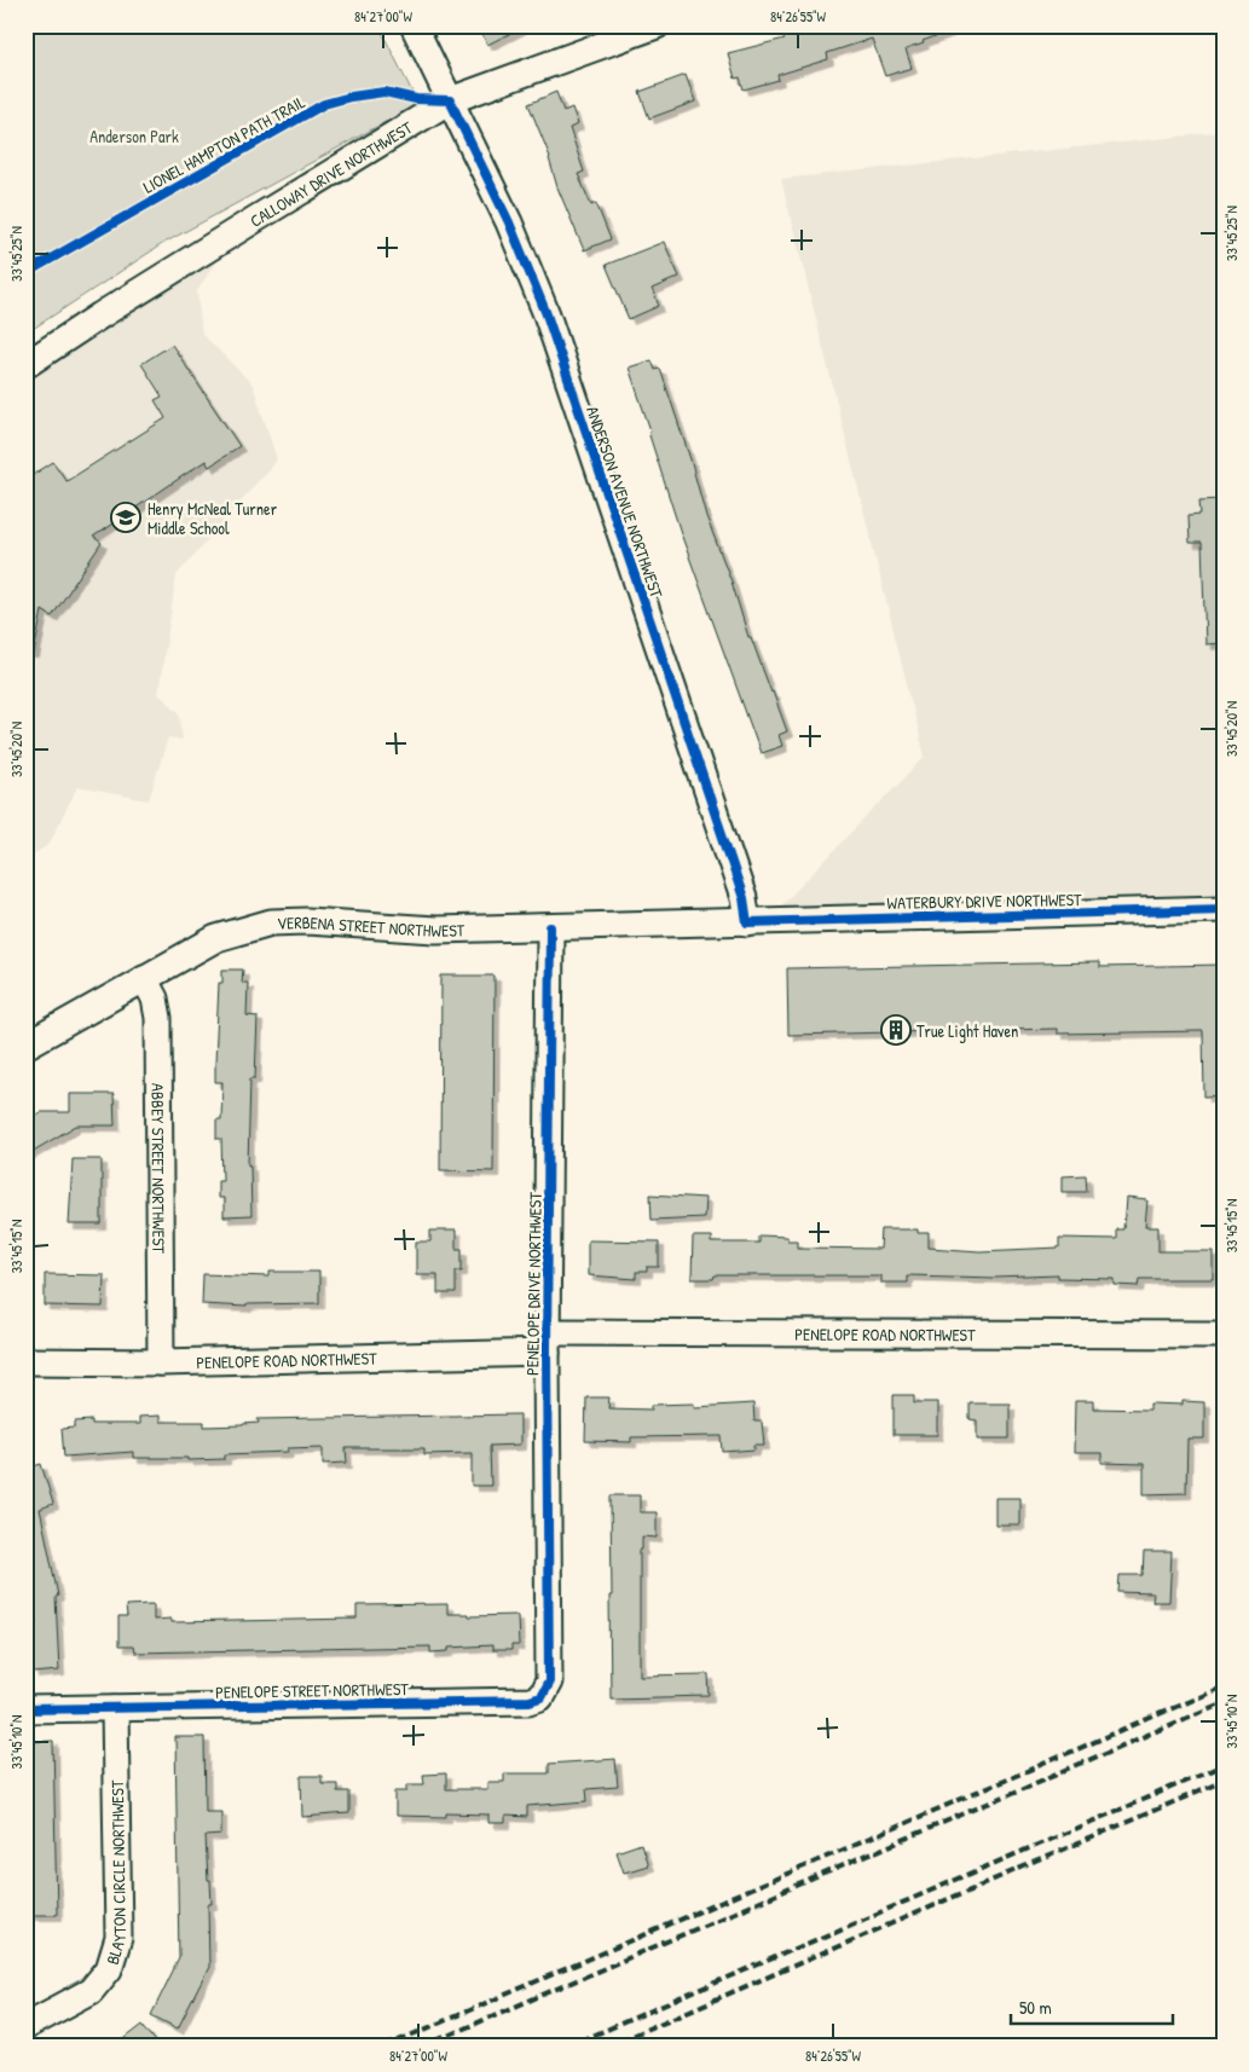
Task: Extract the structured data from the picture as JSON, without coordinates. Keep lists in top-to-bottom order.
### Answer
{
  "streets": {
    "street": [
      "CALLOWAY DRIVE NORTHWEST",
      "ANDERSON AVENUE NORTHWEST",
      "WATERBURY DRIVE NORTHWEST",
      "VERBENA STREET NORTHWEST",
      "ABBEY STREET NORTHWEST",
      "PENELOPE DRIVE NORTHWEST",
      "PENELOPE ROAD NORTHWEST",
      "PENELOPE STREET NORTHWEST",
      "BLAYTON CIRCLE NORTHWEST"
    ],
    "cycle path": ["LIONEL HAMPTON PATH TRAIL"]
  },
  "crossings": [
    ["CALLOWAY DRIVE NORTHWEST", "ANDERSON AVENUE NORTHWEST"],
    ["ANDERSON AVENUE NORTHWEST", "WATERBURY DRIVE NORTHWEST"],
    ["ANDERSON AVENUE NORTHWEST", "VERBENA STREET NORTHWEST"],
    ["WATERBURY DRIVE NORTHWEST", "VERBENA STREET NORTHWEST"],
    ["VERBENA STREET NORTHWEST", "ABBEY STREET NORTHWEST"],
    ["VERBENA STREET NORTHWEST", "PENELOPE DRIVE NORTHWEST"],
    ["ABBEY STREET NORTHWEST", "PENELOPE ROAD NORTHWEST"],
    ["PENELOPE DRIVE NORTHWEST", "PENELOPE ROAD NORTHWEST"],
    ["PENELOPE DRIVE NORTHWEST", "PENELOPE STREET NORTHWEST"],
    ["PENELOPE STREET NORTHWEST", "BLAYTON CIRCLE NORTHWEST"]
  ],
  "parks": ["Anderson Park"],
  "places": {
    "school or university": ["Henry McNeal Turner Middle School"],
    "building": ["True Light Haven"]
  },
  "scale_bar": "50 m",
  "coordinates": [
    "84°27'00\"W",
    "84°26'55\"W",
    "33°45'25\"N",
    "33°45'20\"N",
    "33°45'15\"N",
    "33°45'10\"N"
  ]
}
